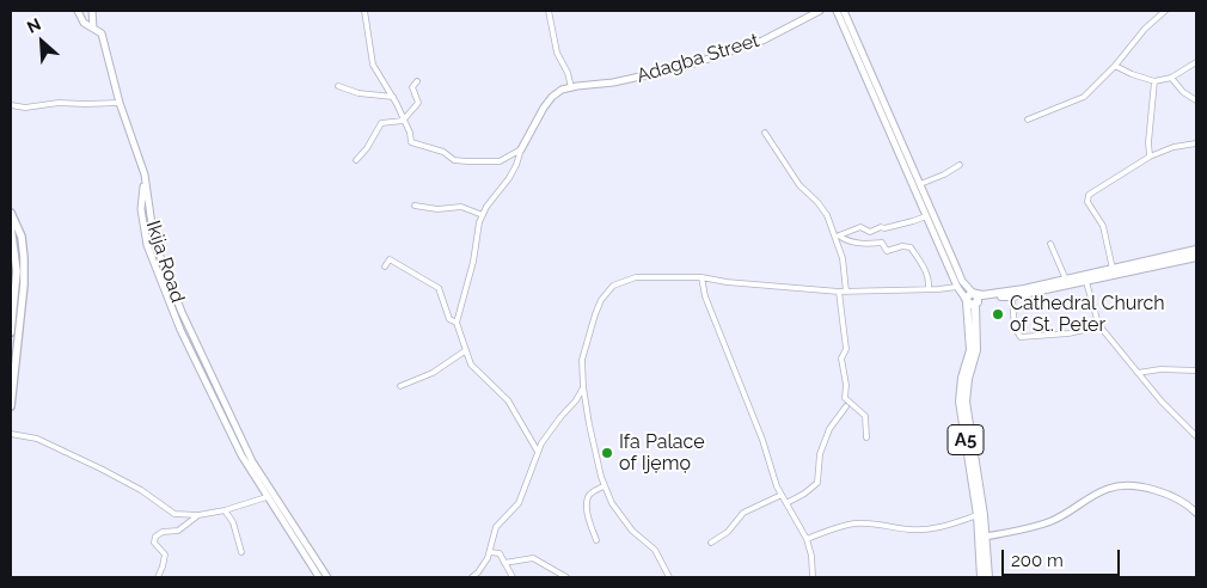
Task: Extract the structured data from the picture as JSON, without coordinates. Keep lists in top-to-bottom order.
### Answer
{
  "streets": {
    "highway": ["A5"],
    "street": ["Adagba Street", "Ikija Road"]
  },
  "places": ["Cathedral Church of St. Peter", "Ifa Palace of Ijẹmọ"],
  "scale_bar": "200 m",
  "north": "top left"
}
